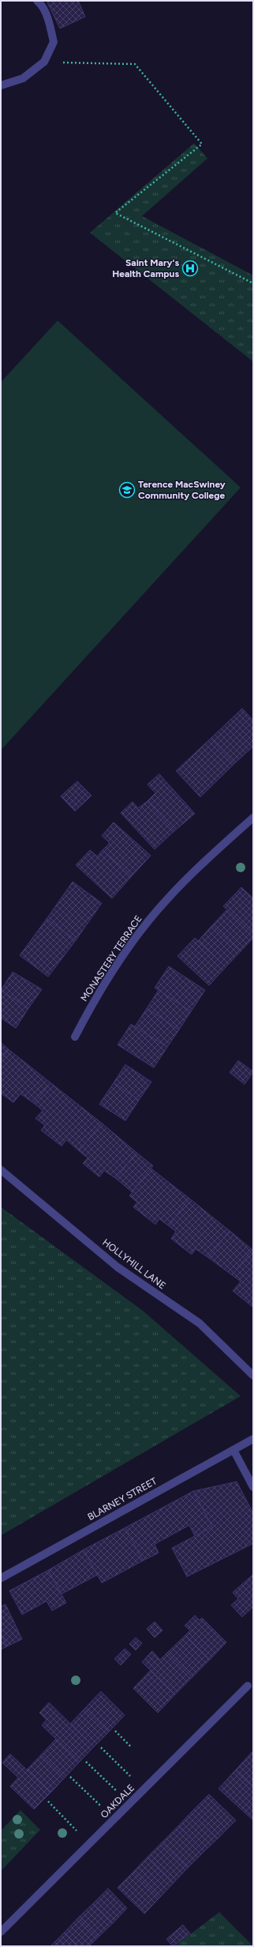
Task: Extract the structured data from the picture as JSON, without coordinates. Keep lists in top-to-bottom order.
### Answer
{
  "streets": {
    "street": [
      "MONASTERY TERRACE",
      "HOLLYHILL LANE",
      "BLARNEY STREET",
      "OAKDALE"
    ]
  },
  "places": {
    "hospital": ["Saint Mary's Health Campus"],
    "school or university": ["Terence MacSwiney Community College"]
  }
}
